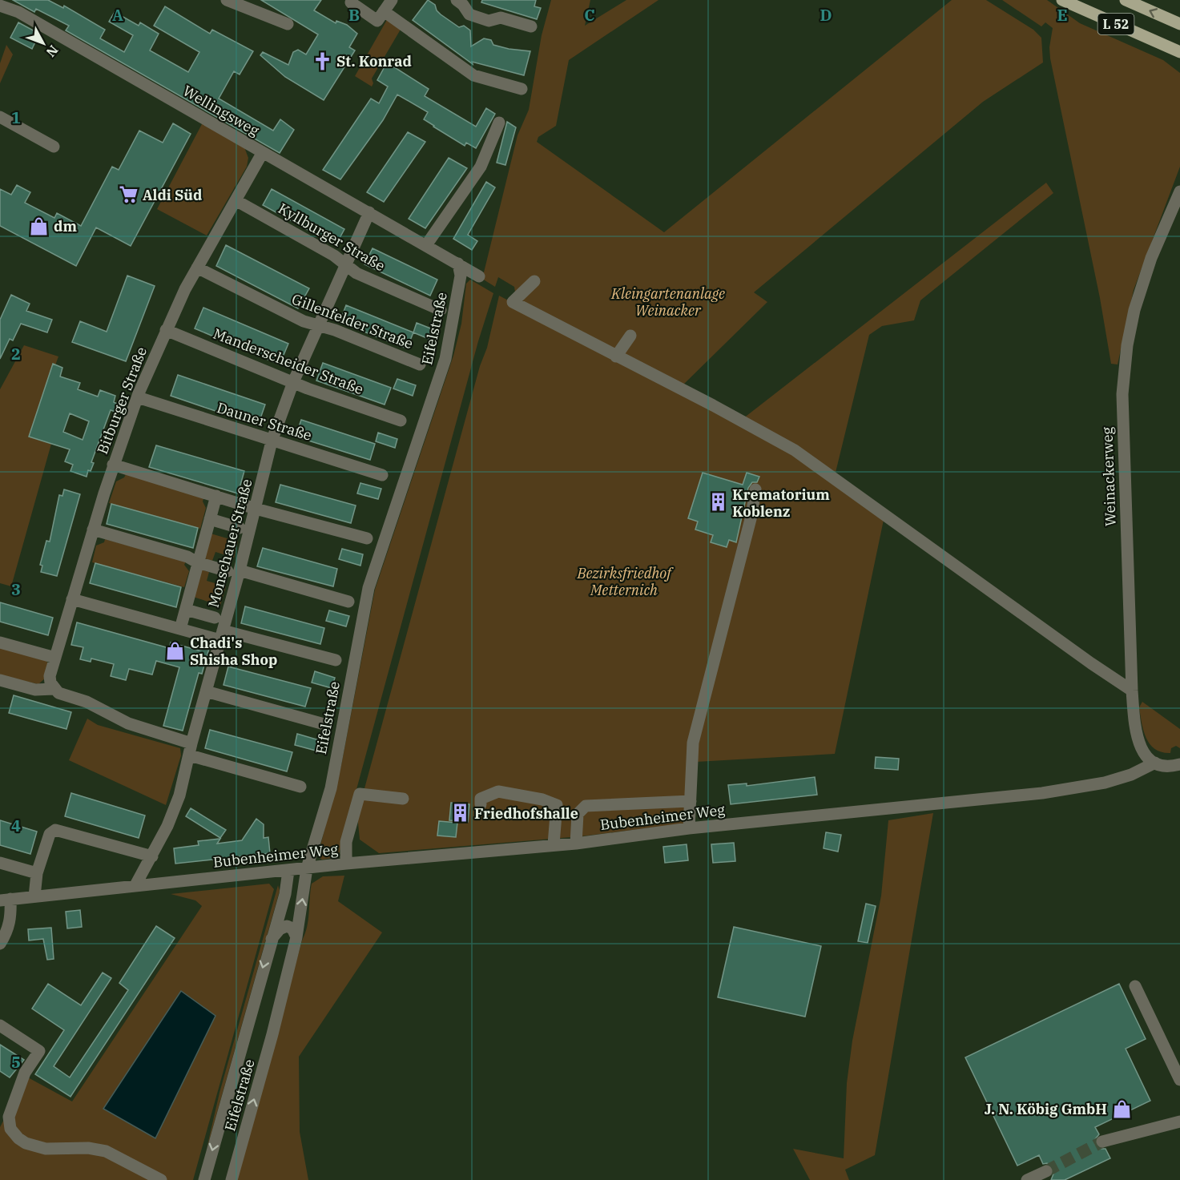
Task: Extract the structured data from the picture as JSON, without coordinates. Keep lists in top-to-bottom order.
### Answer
{
  "streets": {
    "main road": ["L 52"],
    "street": [
      "Wellingsweg",
      "Kyllburger Straße",
      "Gillenfelder Straße",
      "Eifelstraße",
      "Manderscheider Straße",
      "Bitburger Straße",
      "Dauner Straße",
      "Weinackerweg",
      "Monschauer Straße",
      "Bubenheimer Weg"
    ]
  },
  "crossings": [
    ["Wellingsweg", "Eifelstraße"],
    ["Wellingsweg", "Bitburger Straße"],
    ["Wellingsweg", "Monschauer Straße"],
    ["Kyllburger Straße", "Bitburger Straße"],
    ["Kyllburger Straße", "Monschauer Straße"],
    ["Gillenfelder Straße", "Bitburger Straße"],
    ["Gillenfelder Straße", "Monschauer Straße"],
    ["Eifelstraße", "Bubenheimer Weg"],
    ["Manderscheider Straße", "Bitburger Straße"],
    ["Manderscheider Straße", "Monschauer Straße"],
    ["Bitburger Straße", "Dauner Straße"],
    ["Dauner Straße", "Monschauer Straße"],
    ["Weinackerweg", "Bubenheimer Weg"],
    ["Monschauer Straße", "Bubenheimer Weg"]
  ],
  "parks": ["Kleingartenanlage Weinacker", "Bezirksfriedhof Metternich"],
  "places": {
    "church": ["St. Konrad"],
    "supermarket": ["Aldi Süd"],
    "shop": ["dm", "Chadi's Shisha Shop", "J. N. Köbig GmbH"],
    "building": ["Krematorium Koblenz", "Friedhofshalle"]
  },
  "north": "bottom right",
  "grid": {
    "columns": [
      "A",
      "B",
      "C",
      "D",
      "E"
    ],
    "rows": [
      "1",
      "2",
      "3",
      "4",
      "5"
    ]
  }
}
